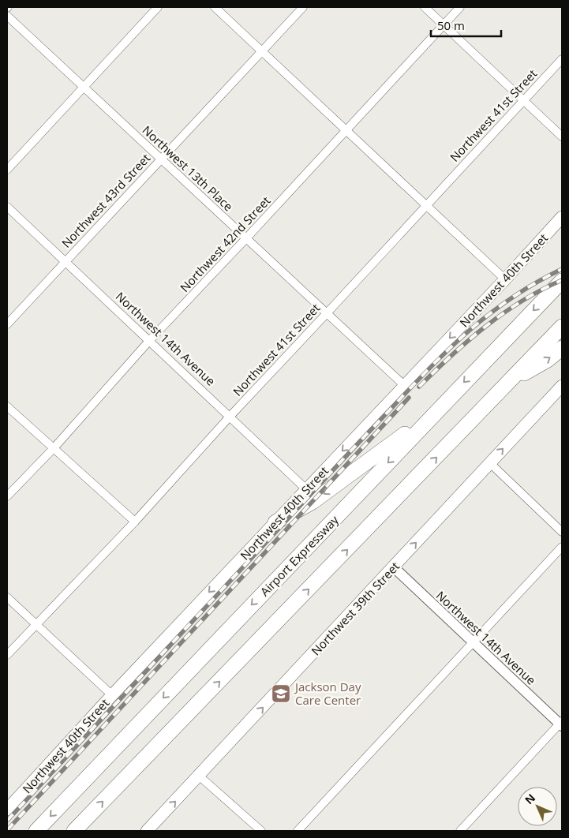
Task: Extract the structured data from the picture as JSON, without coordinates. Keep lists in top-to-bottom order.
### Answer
{
  "streets": {
    "highway": ["Airport Expressway"],
    "main road": ["Northwest 40th Street", "Northwest 39th Street"],
    "street": [
      "Northwest 41st Street",
      "Northwest 13th Place",
      "Northwest 43rd Street",
      "Northwest 42nd Street",
      "Northwest 14th Avenue"
    ]
  },
  "crossings": [
    ["Northwest 41st Street", "Northwest 13th Place"],
    ["Northwest 41st Street", "Northwest 14th Avenue"],
    ["Northwest 13th Place", "Northwest 43rd Street"],
    ["Northwest 13th Place", "Northwest 42nd Street"],
    ["Northwest 13th Place", "Northwest 40th Street"],
    ["Northwest 43rd Street", "Northwest 14th Avenue"],
    ["Northwest 42nd Street", "Northwest 14th Avenue"],
    ["Northwest 40th Street", "Northwest 14th Avenue"],
    ["Northwest 14th Avenue", "Northwest 39th Street"]
  ],
  "one_way": ["Northwest 40th Street", "Northwest 39th Street"],
  "places": {
    "school or university": ["Jackson Day Care Center"]
  },
  "scale_bar": "50 m",
  "north": "top left"
}
